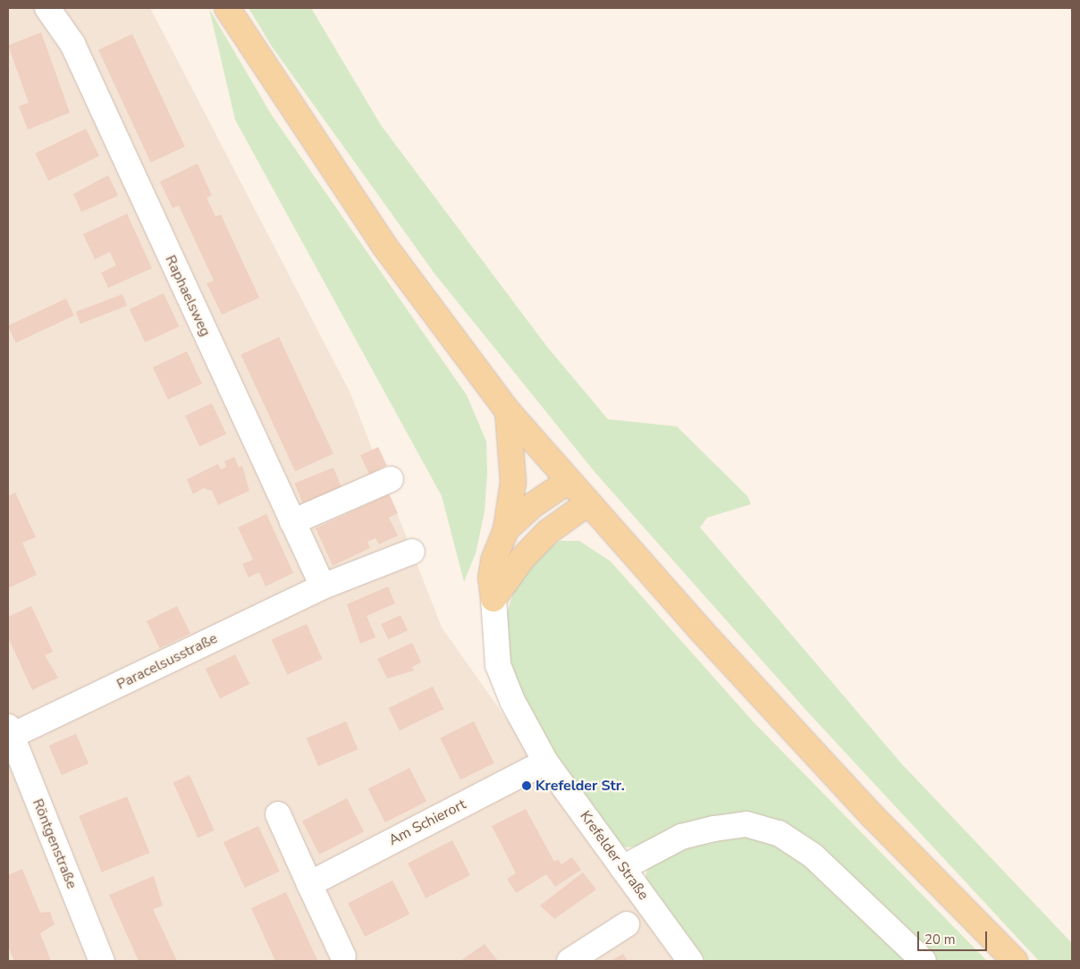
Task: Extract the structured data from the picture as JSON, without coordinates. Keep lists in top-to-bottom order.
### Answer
{
  "streets": {
    "street": [
      "Raphaelsweg",
      "Paracelsusstraße",
      "Am Schierort",
      "Röntgenstraße",
      "Krefelder Straße"
    ]
  },
  "crossings": [
    ["Raphaelsweg", "Paracelsusstraße"],
    ["Paracelsusstraße", "Röntgenstraße"],
    ["Am Schierort", "Krefelder Straße"]
  ],
  "places": ["Krefelder Str."],
  "scale_bar": "20 m"
}
